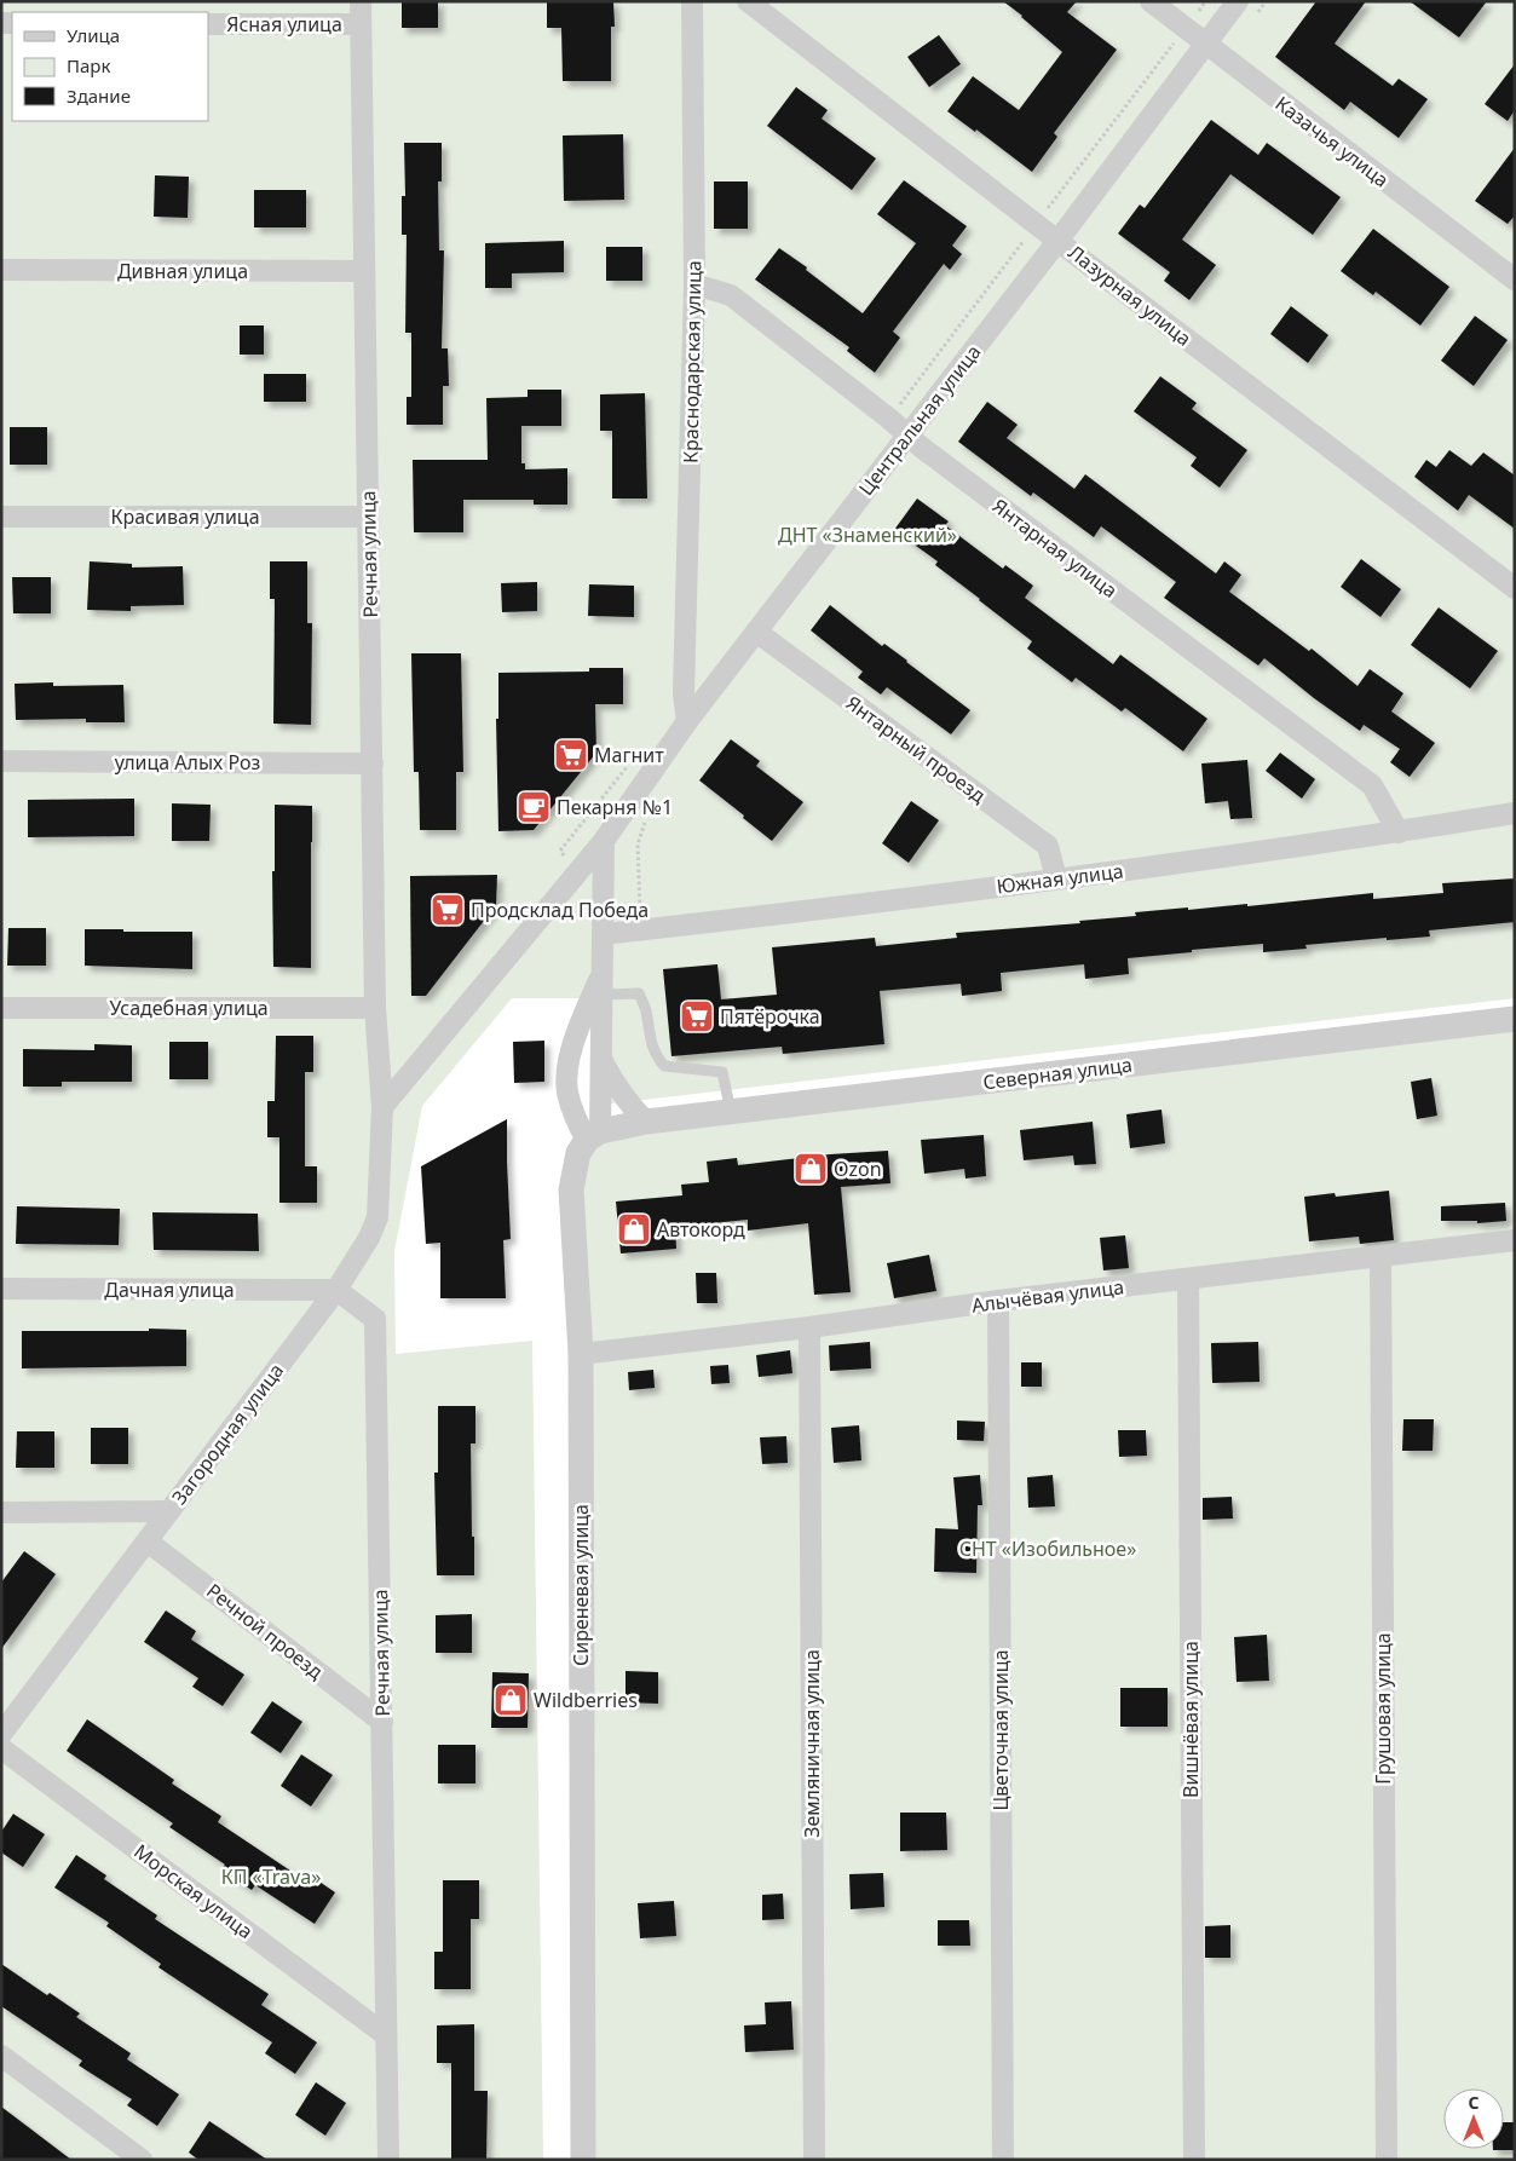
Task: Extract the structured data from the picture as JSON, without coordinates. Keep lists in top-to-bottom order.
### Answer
{
  "streets": {
    "street": [
      "Ясная улица",
      "Казачья улица",
      "Дивная улица",
      "Лазурная улица",
      "Краснодарская улица",
      "Центральная улица",
      "Красивая улица",
      "Янтарная улица",
      "Речная улица",
      "Янтарный проезд",
      "улица Алых Роз",
      "Южная улица",
      "Усадебная улица",
      "Северная улица",
      "Дачная улица",
      "Алычёвая улица",
      "Загородная улица",
      "Сиреневая улица",
      "Речной проезд",
      "Грушовая улица",
      "Вишнёвая улица",
      "Цветочная улица",
      "Земляничная улица",
      "Морская улица"
    ]
  },
  "crossings": [
    ["Ясная улица", "Речная улица"],
    ["Казачья улица", "Центральная улица"],
    ["Дивная улица", "Речная улица"],
    ["Лазурная улица", "Центральная улица"],
    ["Краснодарская улица", "Центральная улица"],
    ["Краснодарская улица", "Янтарная улица"],
    ["Центральная улица", "Янтарная улица"],
    ["Центральная улица", "Речная улица"],
    ["Центральная улица", "Янтарный проезд"],
    ["Центральная улица", "Загородная улица"],
    ["Красивая улица", "Речная улица"],
    ["Янтарная улица", "Южная улица"],
    ["Речная улица", "улица Алых Роз"],
    ["Речная улица", "Усадебная улица"],
    ["Речная улица", "Дачная улица"],
    ["Речная улица", "Загородная улица"],
    ["Речная улица", "Речной проезд"],
    ["Речная улица", "Морская улица"],
    ["Янтарный проезд", "Южная улица"],
    ["Северная улица", "Сиреневая улица"],
    ["Дачная улица", "Загородная улица"],
    ["Алычёвая улица", "Сиреневая улица"],
    ["Алычёвая улица", "Грушовая улица"],
    ["Алычёвая улица", "Вишнёвая улица"],
    ["Алычёвая улица", "Цветочная улица"],
    ["Алычёвая улица", "Земляничная улица"],
    ["Загородная улица", "Речной проезд"]
  ],
  "parks": ["ДНТ «Знаменский»", "СНТ «Изобильное»", "КП «Trava»"],
  "places": {
    "supermarket": ["Магнит", "Продсклад Победа", "Пятёрочка"],
    "cafe": ["Пекарня №1"],
    "shop": ["Ozon", "Автокорд", "Wildberries"]
  },
  "legend": ["Улица", "Парк", "Здание"],
  "north": "top"
}
